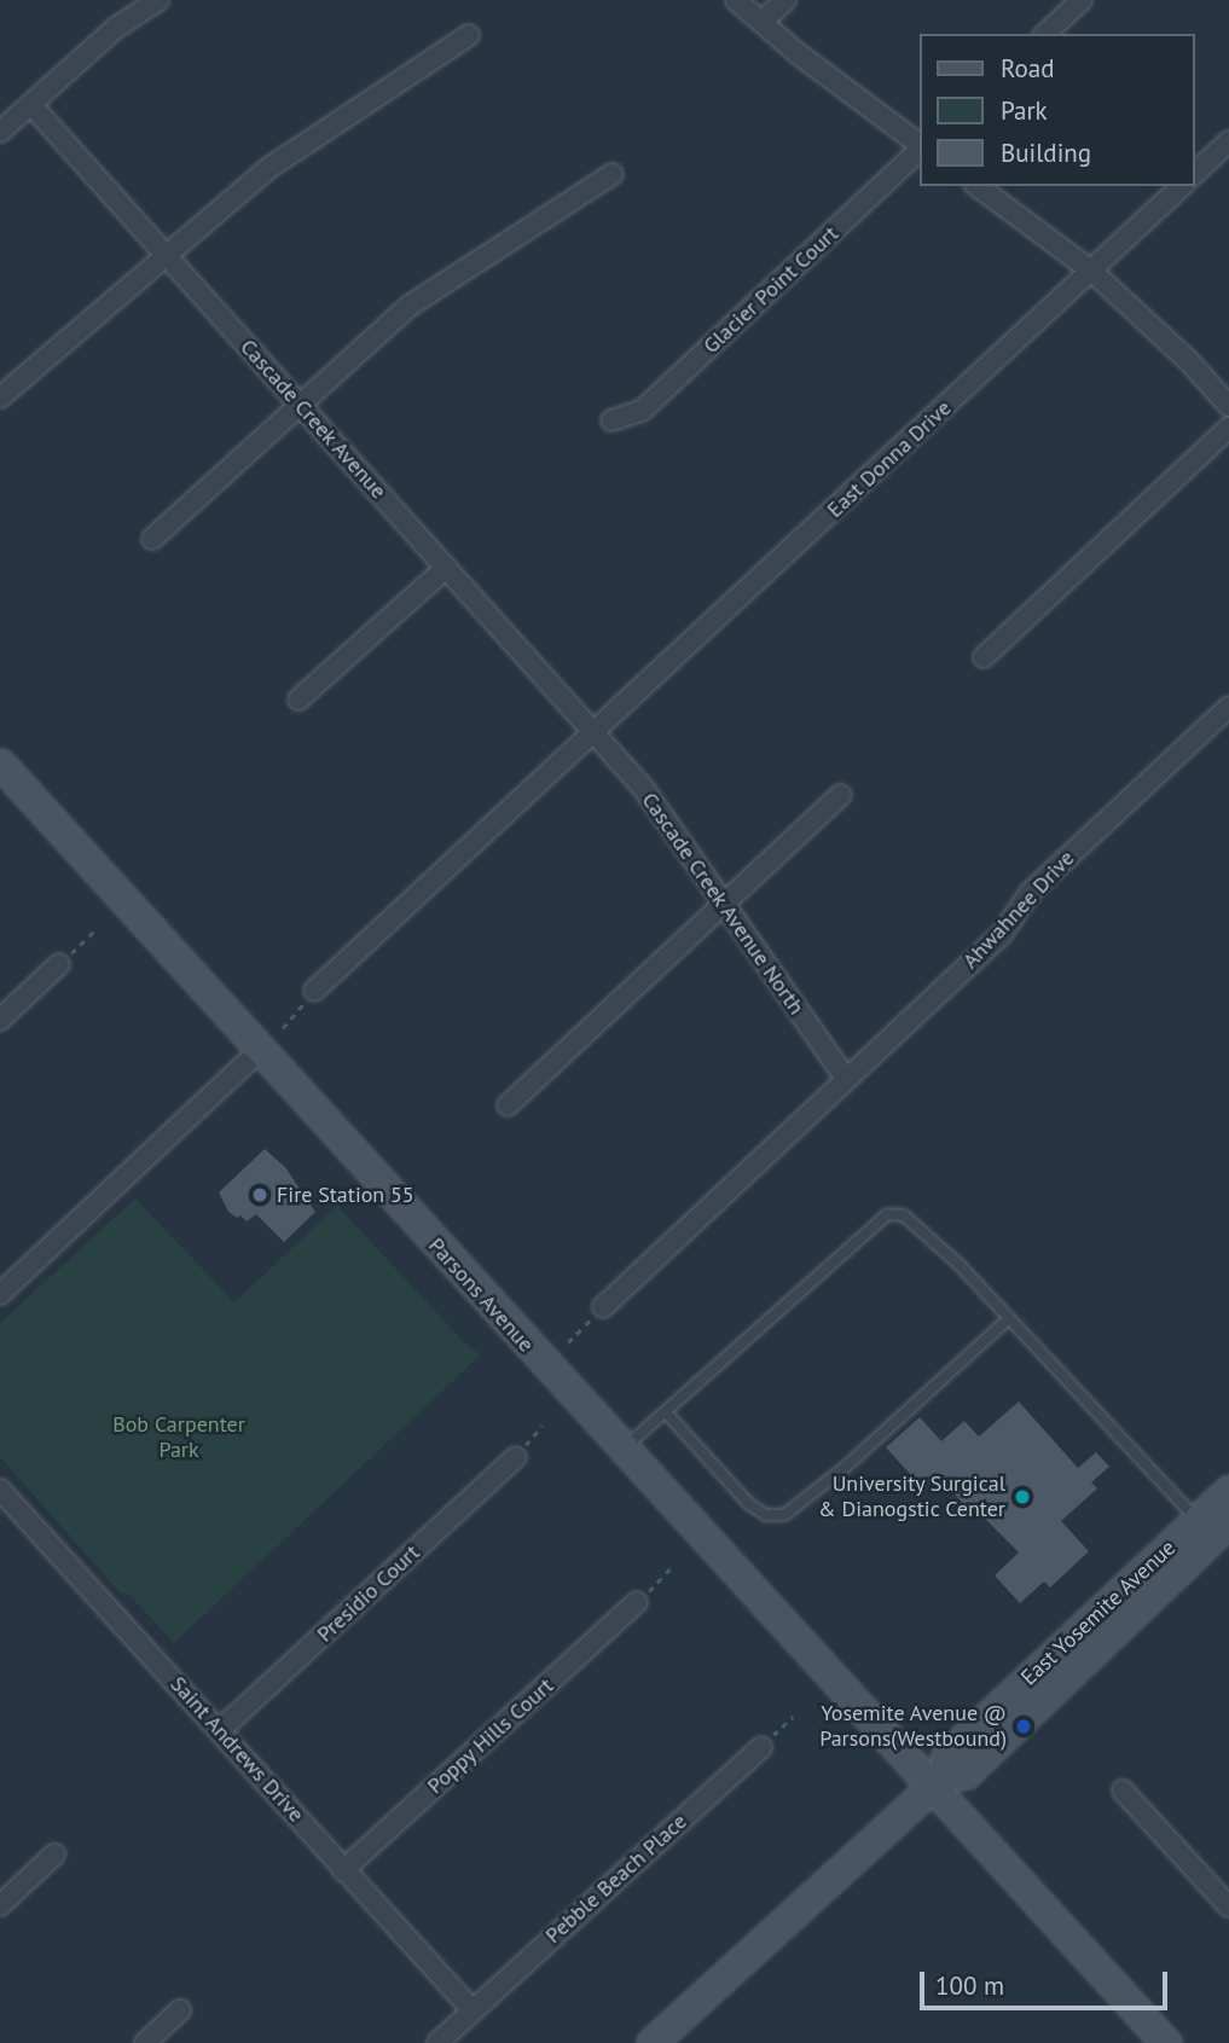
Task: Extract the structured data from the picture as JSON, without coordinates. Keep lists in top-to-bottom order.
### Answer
{
  "streets": {
    "street": [
      "Glacier Point Court",
      "Cascade Creek Avenue",
      "East Donna Drive",
      "Cascade Creek Avenue North",
      "Ahwahnee Drive",
      "Parsons Avenue",
      "Presidio Court",
      "East Yosemite Avenue",
      "Poppy Hills Court",
      "Saint Andrews Drive",
      "Pebble Beach Place"
    ]
  },
  "crossings": [
    ["Cascade Creek Avenue", "East Donna Drive"],
    ["Cascade Creek Avenue", "Cascade Creek Avenue North"],
    ["East Donna Drive", "Cascade Creek Avenue North"],
    ["Cascade Creek Avenue North", "Ahwahnee Drive"],
    ["Parsons Avenue", "East Yosemite Avenue"],
    ["Presidio Court", "Saint Andrews Drive"],
    ["Poppy Hills Court", "Saint Andrews Drive"],
    ["Saint Andrews Drive", "Pebble Beach Place"]
  ],
  "parks": ["Bob Carpenter Park"],
  "places": ["Fire Station 55", "University Surgical & Dianogstic Center", "Yosemite Avenue @ Parsons(Westbound)"],
  "legend": ["Road", "Park", "Building"],
  "scale_bar": "100 m"
}
